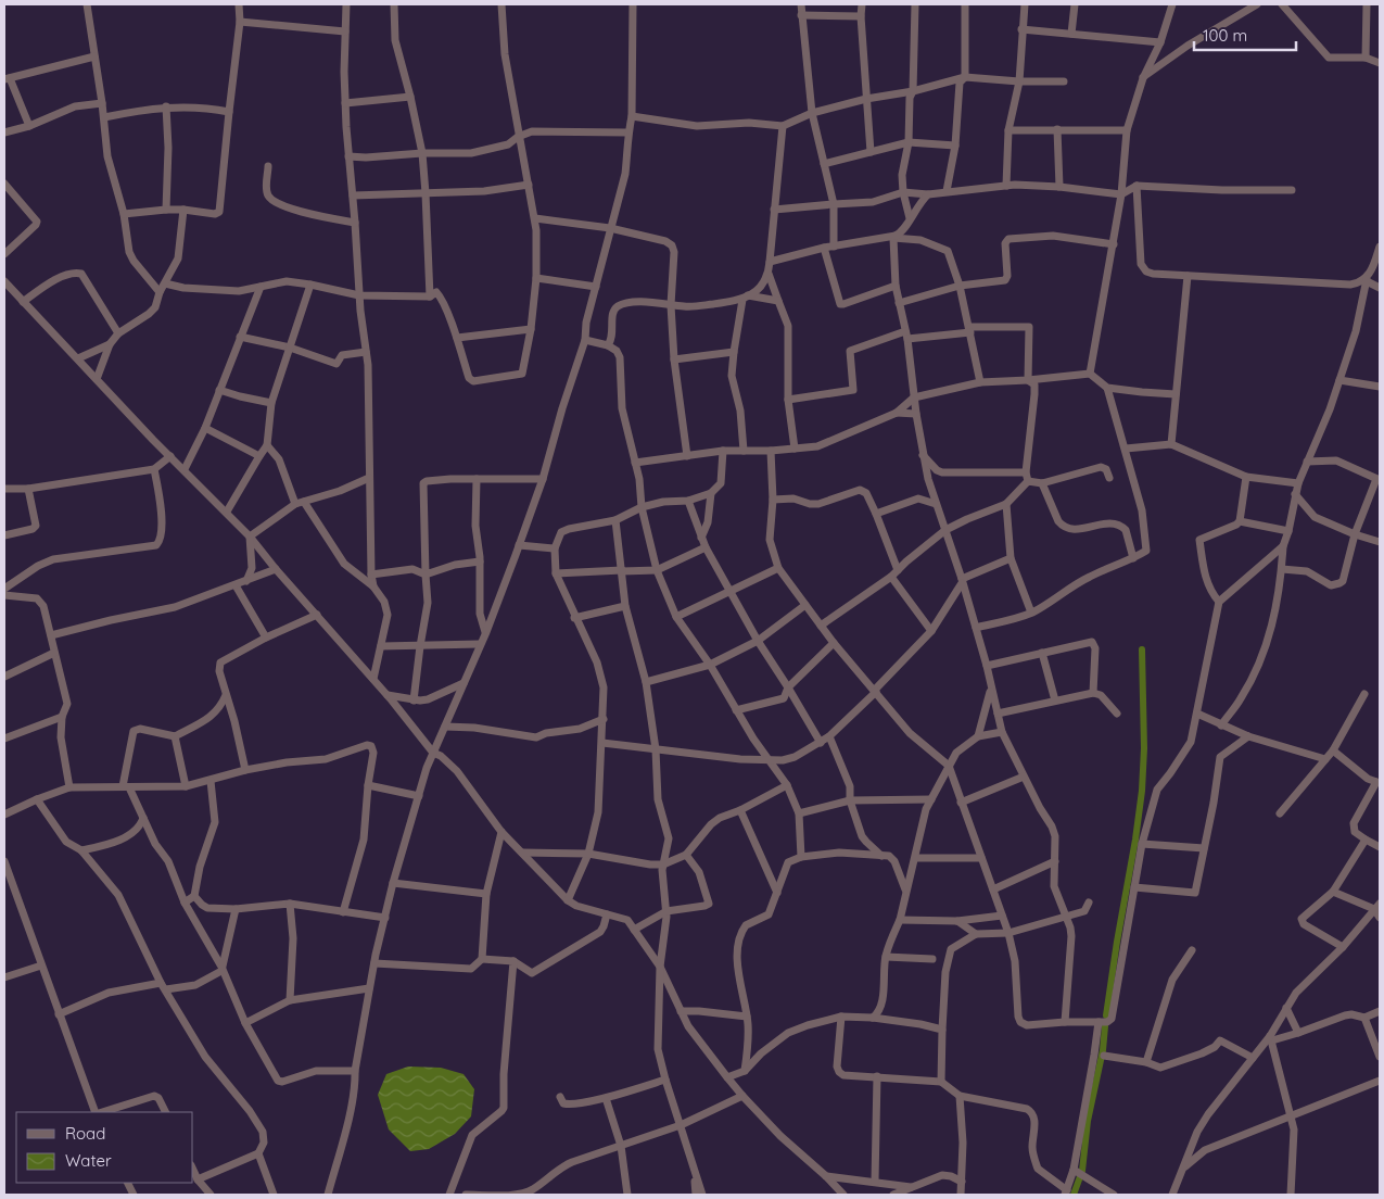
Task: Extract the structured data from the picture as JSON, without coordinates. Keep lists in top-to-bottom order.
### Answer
{
  "legend": ["Road", "Water"],
  "scale_bar": "100 m"
}
